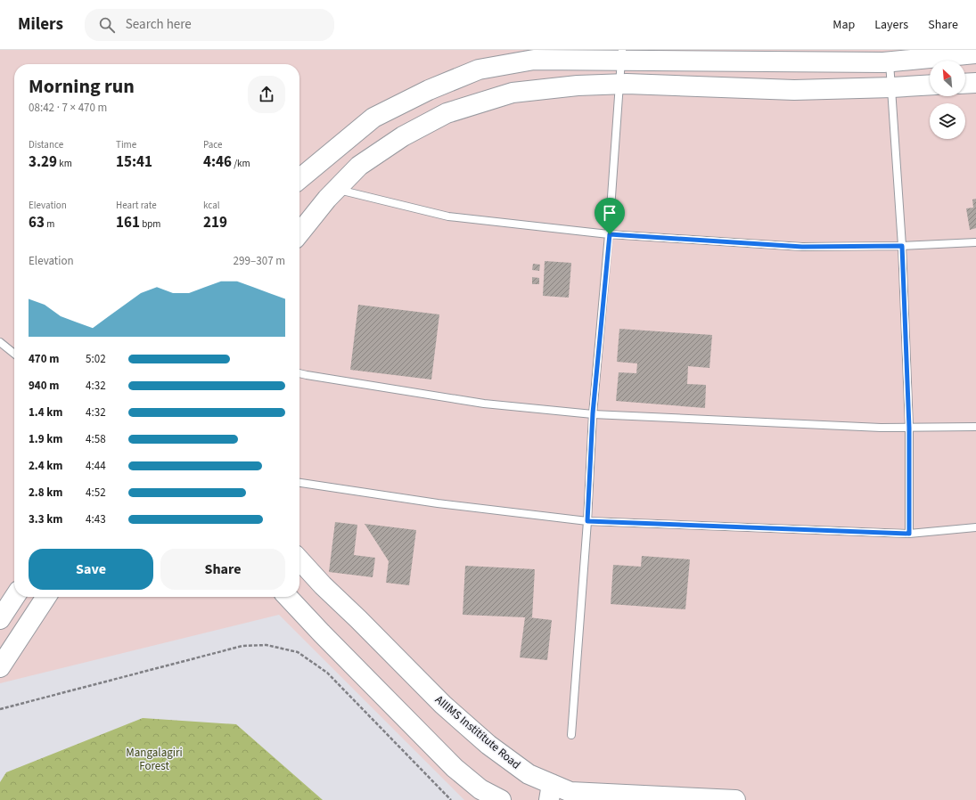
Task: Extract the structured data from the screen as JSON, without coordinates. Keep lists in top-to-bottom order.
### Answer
{
  "streets": {
    "street": ["AIIIMS Instititute Road"]
  },
  "parks": ["Mangalagiri Forest"],
  "north": "top left",
  "page": {
    "header": "Milers",
    "search": "Search here",
    "nav": ["Map", "Layers", "Share"],
    "heading": ["Morning run", "08:42 · 7 × 470 m"],
    "stats": [
      ["Distance", "3.29 km"],
      ["Time", "15:41"],
      ["Pace", "4:46 /km"],
      ["Elevation", "63 m"],
      ["Heart rate", "161 bpm"],
      ["kcal", "219"]
    ],
    "chart": ["Elevation", "299–307 m"],
    "list": [
      {
        "name": "470 m",
        "note": "5:02"
      },
      {
        "name": "940 m",
        "note": "4:32"
      },
      {
        "name": "1.4 km",
        "note": "4:32"
      },
      {
        "name": "1.9 km",
        "note": "4:58"
      },
      {
        "name": "2.4 km",
        "note": "4:44"
      },
      {
        "name": "2.8 km",
        "note": "4:52"
      },
      {
        "name": "3.3 km",
        "note": "4:43"
      }
    ],
    "buttons": ["Save", "Share"]
  }
}
